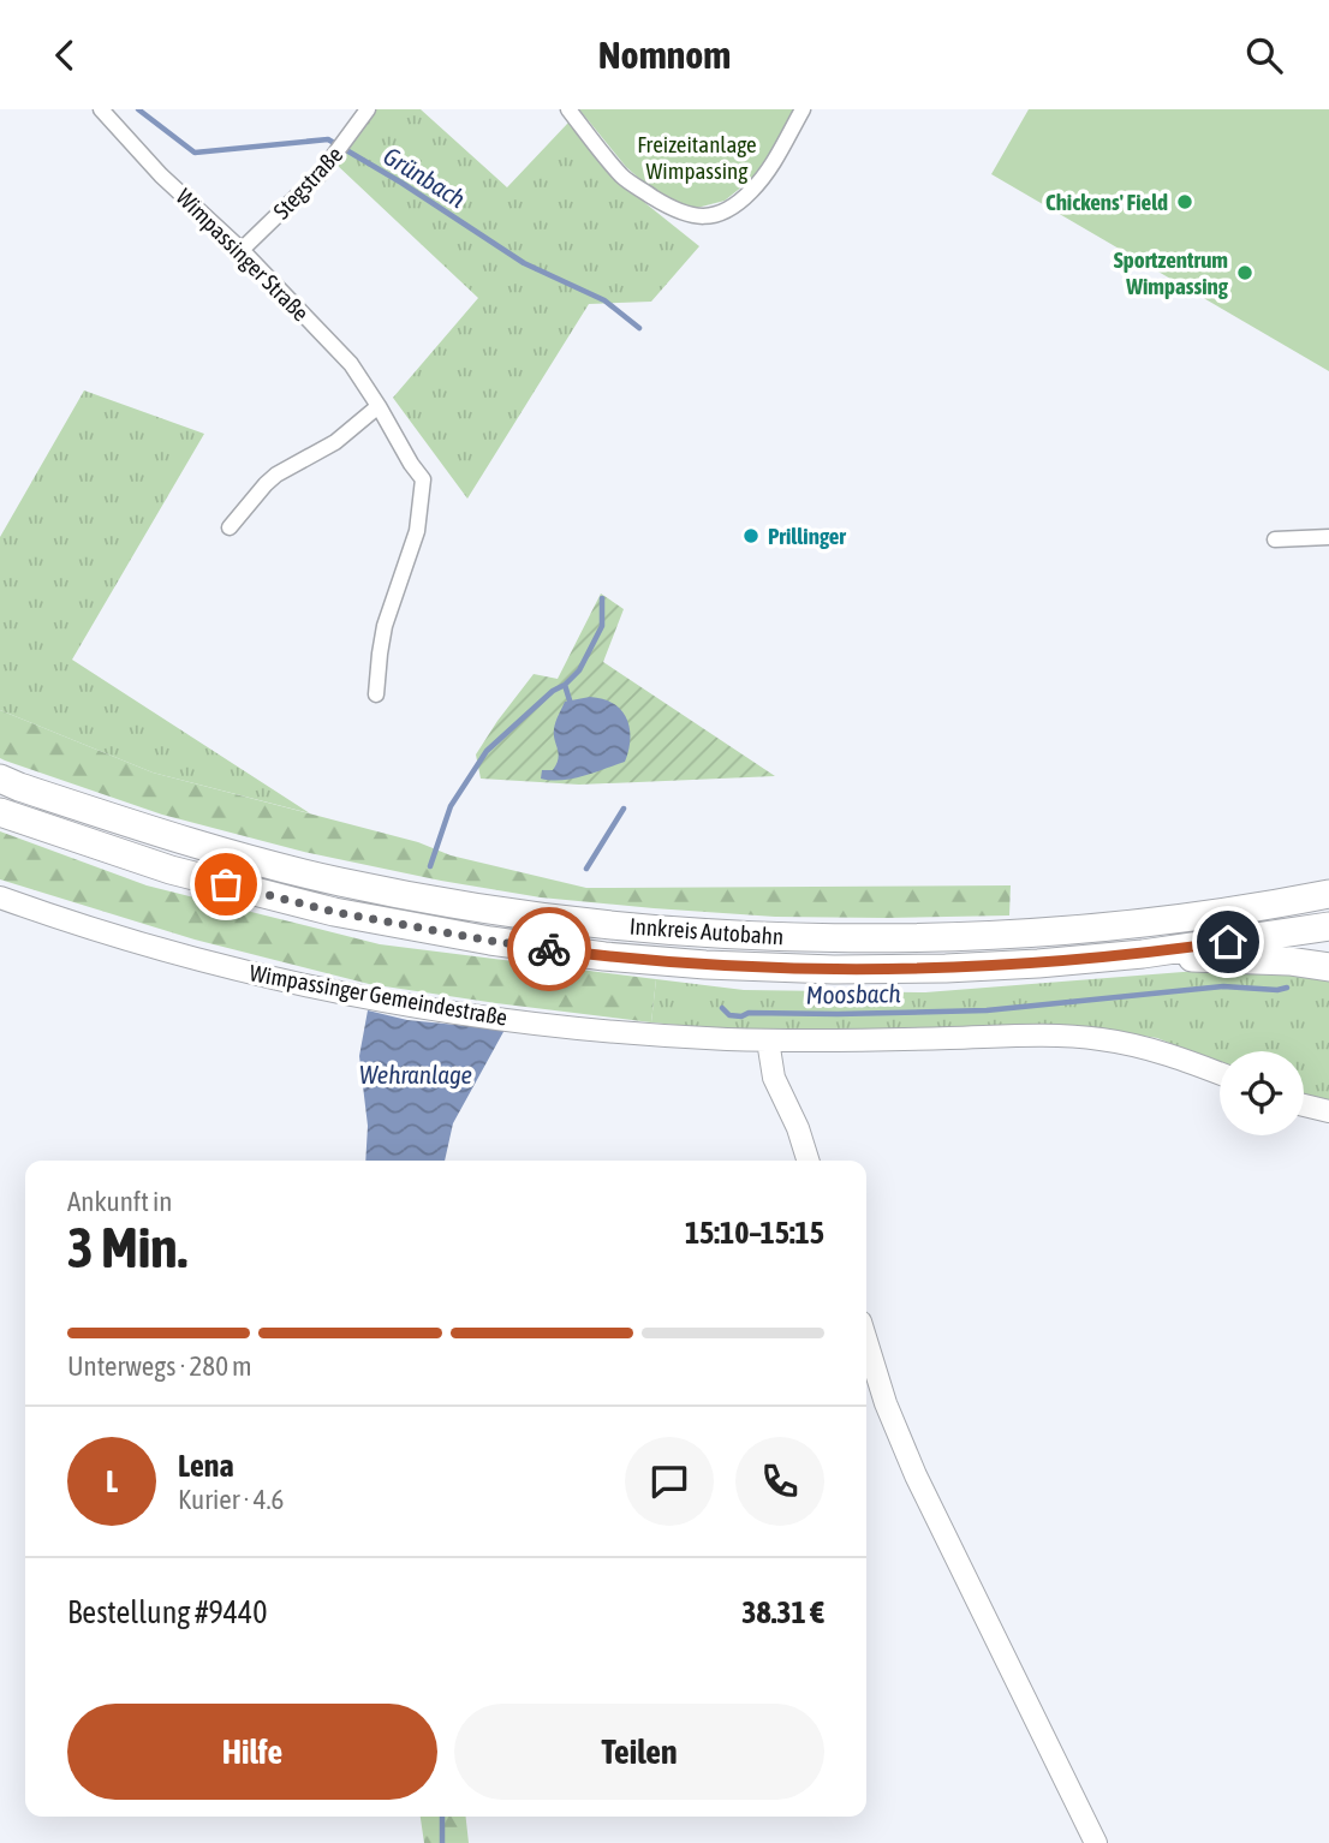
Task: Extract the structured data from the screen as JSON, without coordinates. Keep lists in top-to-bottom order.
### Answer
{
  "streets": {
    "highway": ["Innkreis Autobahn"],
    "street": ["Stegstraße", "Wimpassinger Straße", "Wimpassinger Gemeindestraße"]
  },
  "crossings": [
    ["Stegstraße", "Wimpassinger Straße"]
  ],
  "water": ["Grünbach", "Moosbach", "Wehranlage"],
  "parks": ["Freizeitanlage Wimpassing"],
  "places": ["Chickens' Field", "Sportzentrum Wimpassing", "Prillinger"],
  "page": {
    "header": "Nomnom",
    "heading": ["3 Min.", "Ankunft in", "15:10–15:15"],
    "panel": [
      "Lena",
      "Kurier · 4.6",
      "Bestellung #9440",
      "38.31 €"
    ],
    "bar": "Unterwegs · 280 m",
    "round": "L",
    "buttons": ["Hilfe", "Teilen"]
  }
}
